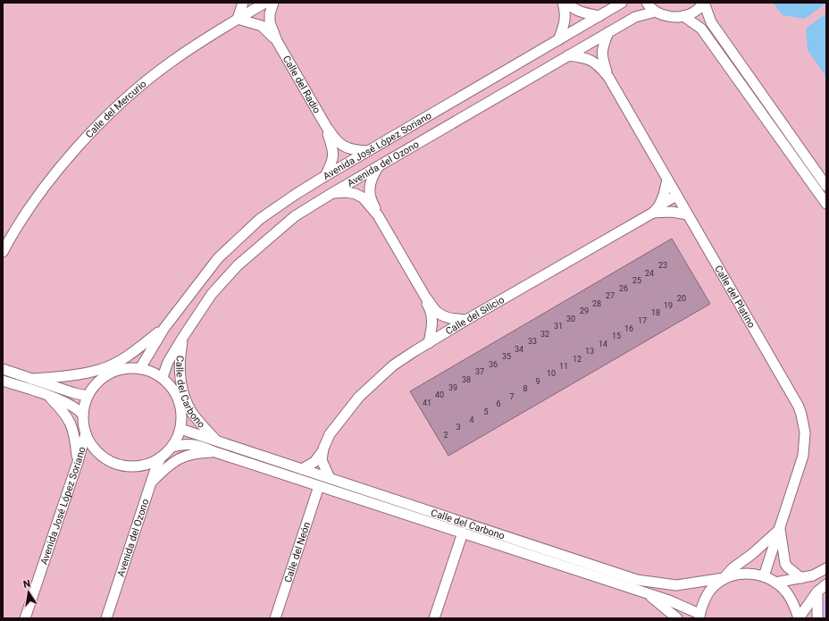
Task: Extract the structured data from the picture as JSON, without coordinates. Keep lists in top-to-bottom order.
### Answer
{
  "streets": {
    "street": [
      "Calle del Radio",
      "Calle del Mercurio",
      "Avenida José López Soriano",
      "Avenida del Ozono",
      "Calle del Platino",
      "Calle del Silicio",
      "Calle del Carbono",
      "Calle del Neón"
    ]
  },
  "crossings": [
    ["Calle del Radio", "Calle del Mercurio"],
    ["Calle del Radio", "Avenida José López Soriano"],
    ["Avenida José López Soriano", "Avenida del Ozono"],
    ["Avenida José López Soriano", "Calle del Carbono"],
    ["Avenida del Ozono", "Calle del Platino"],
    ["Avenida del Ozono", "Calle del Carbono"],
    ["Calle del Platino", "Calle del Silicio"],
    ["Calle del Platino", "Calle del Carbono"],
    ["Calle del Silicio", "Calle del Carbono"],
    ["Calle del Carbono", "Calle del Neón"]
  ],
  "house_numbers": [
    "23",
    "24",
    "25",
    "26",
    "27",
    "20",
    "28",
    "19",
    "29",
    "18",
    "30",
    "17",
    "31",
    "16",
    "32",
    "15",
    "33",
    "14",
    "34",
    "13",
    "35",
    "12",
    "36",
    "11",
    "37",
    "10",
    "38",
    "9",
    "39",
    "8",
    "40",
    "7",
    "41",
    "6",
    "5",
    "4",
    "3",
    "2"
  ],
  "north": "top"
}
